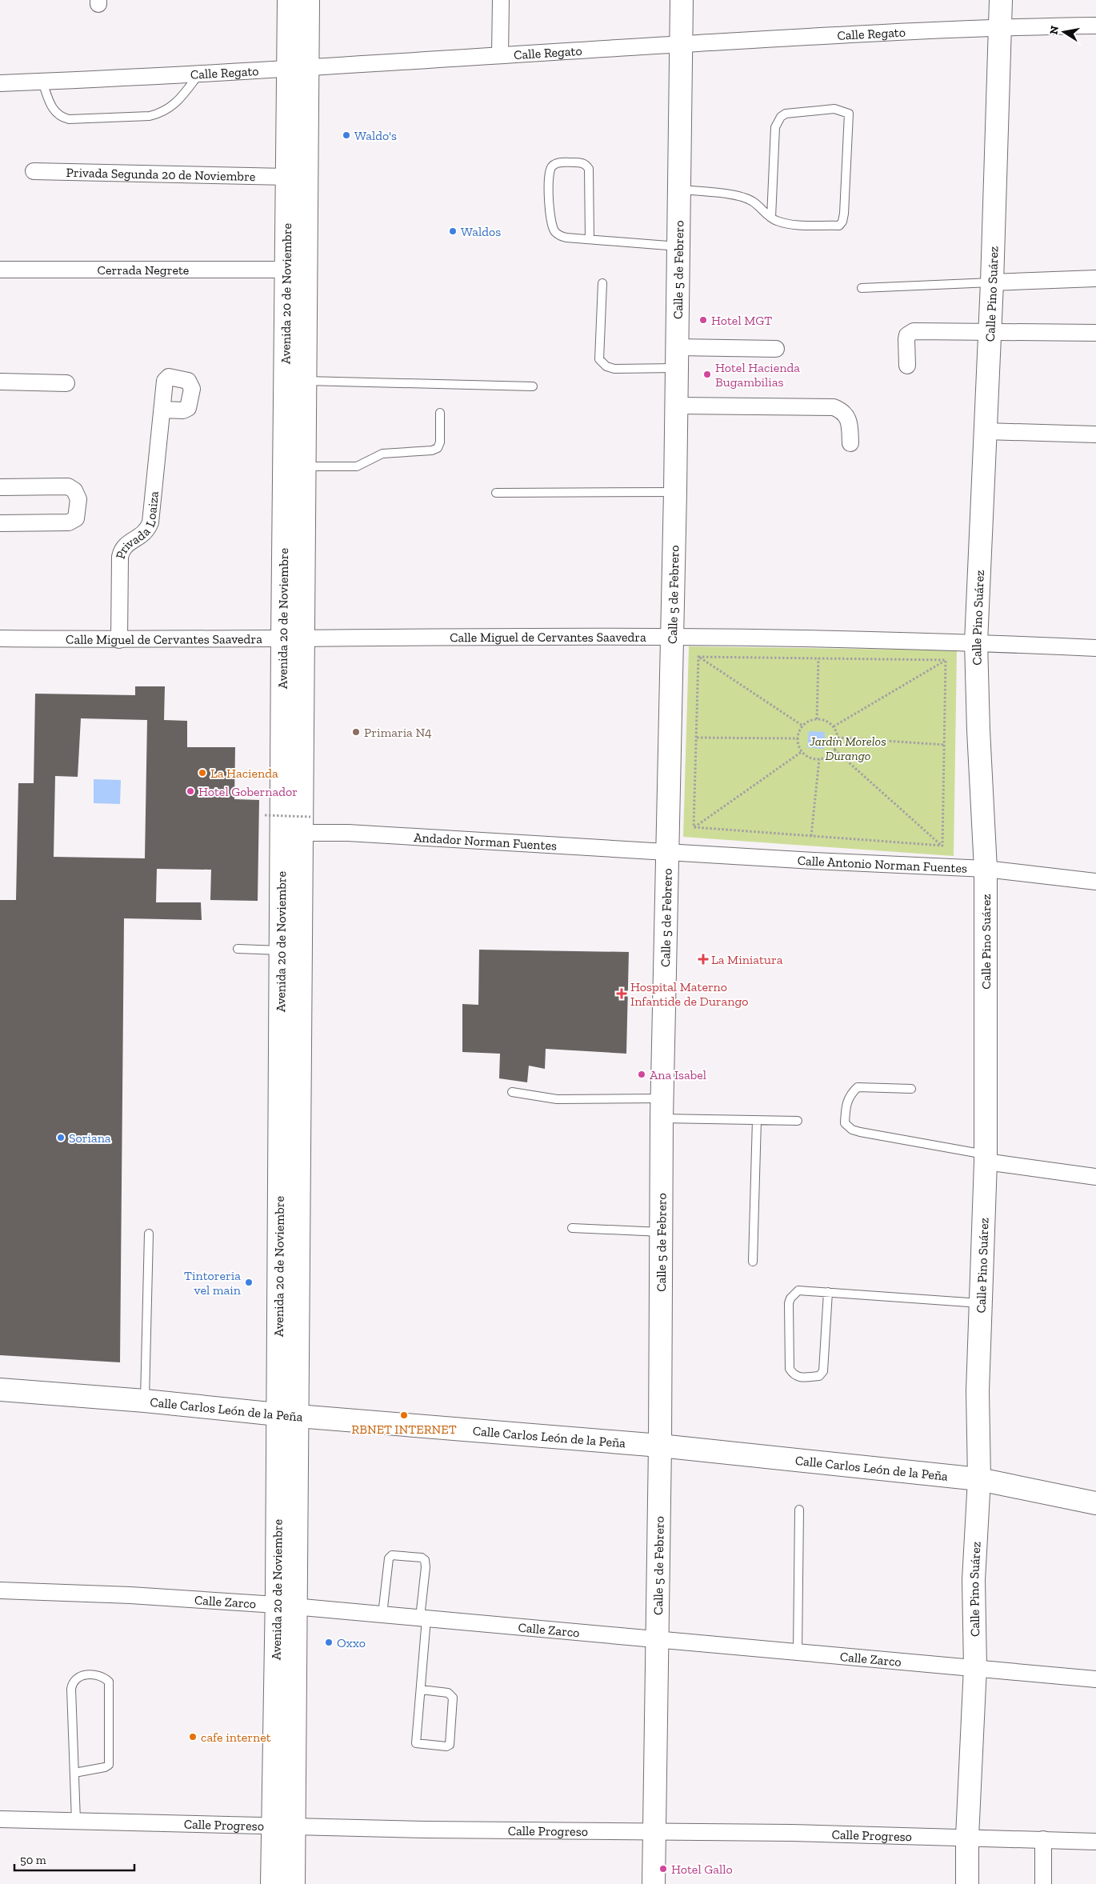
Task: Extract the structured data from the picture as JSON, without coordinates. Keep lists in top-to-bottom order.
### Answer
{
  "streets": {
    "street": [
      "Calle Regato",
      "Privada Segunda 20 de Noviembre",
      "Cerrada Negrete",
      "Calle 5 de Febrero",
      "Avenida 20 de Noviembre",
      "Calle Pino Suárez",
      "Privada Loaiza",
      "Calle Miguel de Cervantes Saavedra",
      "Andador Norman Fuentes",
      "Calle Antonio Norman Fuentes",
      "Calle Carlos León de la Peña",
      "Calle Zarco",
      "Calle Progreso"
    ]
  },
  "crossings": [
    ["Calle Regato", "Calle 5 de Febrero"],
    ["Calle Regato", "Avenida 20 de Noviembre"],
    ["Calle Regato", "Calle Pino Suárez"],
    ["Privada Segunda 20 de Noviembre", "Avenida 20 de Noviembre"],
    ["Cerrada Negrete", "Avenida 20 de Noviembre"],
    ["Calle 5 de Febrero", "Calle Miguel de Cervantes Saavedra"],
    ["Calle 5 de Febrero", "Andador Norman Fuentes"],
    ["Calle 5 de Febrero", "Calle Antonio Norman Fuentes"],
    ["Calle 5 de Febrero", "Calle Carlos León de la Peña"],
    ["Calle 5 de Febrero", "Calle Zarco"],
    ["Calle 5 de Febrero", "Calle Progreso"],
    ["Avenida 20 de Noviembre", "Calle Miguel de Cervantes Saavedra"],
    ["Avenida 20 de Noviembre", "Andador Norman Fuentes"],
    ["Avenida 20 de Noviembre", "Calle Carlos León de la Peña"],
    ["Avenida 20 de Noviembre", "Calle Zarco"],
    ["Avenida 20 de Noviembre", "Calle Progreso"],
    ["Calle Pino Suárez", "Calle Miguel de Cervantes Saavedra"],
    ["Calle Pino Suárez", "Calle Antonio Norman Fuentes"],
    ["Calle Pino Suárez", "Calle Carlos León de la Peña"],
    ["Calle Pino Suárez", "Calle Zarco"],
    ["Calle Pino Suárez", "Calle Progreso"],
    ["Privada Loaiza", "Calle Miguel de Cervantes Saavedra"],
    ["Andador Norman Fuentes", "Calle Antonio Norman Fuentes"]
  ],
  "parks": ["Jardín Morelos Durango"],
  "places": {
    "other": [
      "Waldo's",
      "Waldos",
      "Hotel MGT",
      "Hotel Hacienda Bugambilias",
      "Primaria N4",
      "La Hacienda",
      "Hotel Gobernador",
      "Ana Isabel",
      "Soriana",
      "Tintoreria vel main",
      "RBNET INTERNET",
      "Oxxo",
      "cafe internet",
      "Hotel Gallo"
    ],
    "health": ["La Miniatura", "Hospital Materno Infantide de Durango"]
  },
  "scale_bar": "50 m",
  "north": "left"
}
